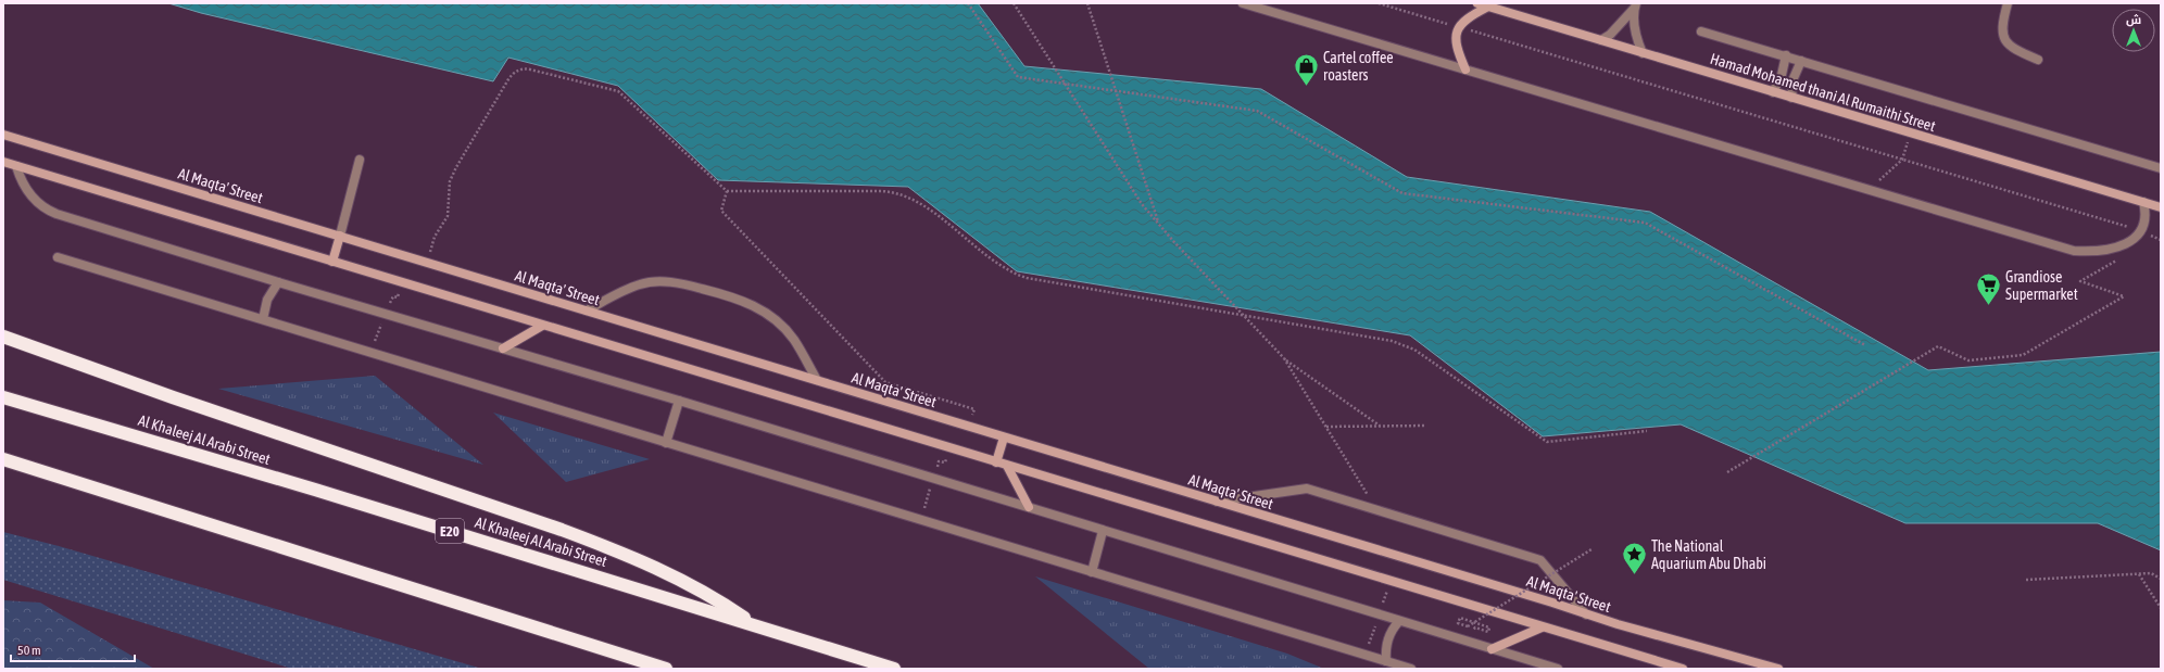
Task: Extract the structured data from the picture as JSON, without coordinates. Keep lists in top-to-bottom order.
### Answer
{
  "streets": {
    "highway": ["Al Khaleej Al Arabi Street", "E20"],
    "street": ["Hamad Mohamed thani Al Rumaithi Street", "Al Maqta' Street"]
  },
  "places": {
    "shop": ["Cartel coffee roasters"],
    "supermarket": ["Grandiose Supermarket"],
    "place": ["The National Aquarium Abu Dhabi"]
  },
  "scale_bar": "50 m",
  "north": "top"
}
